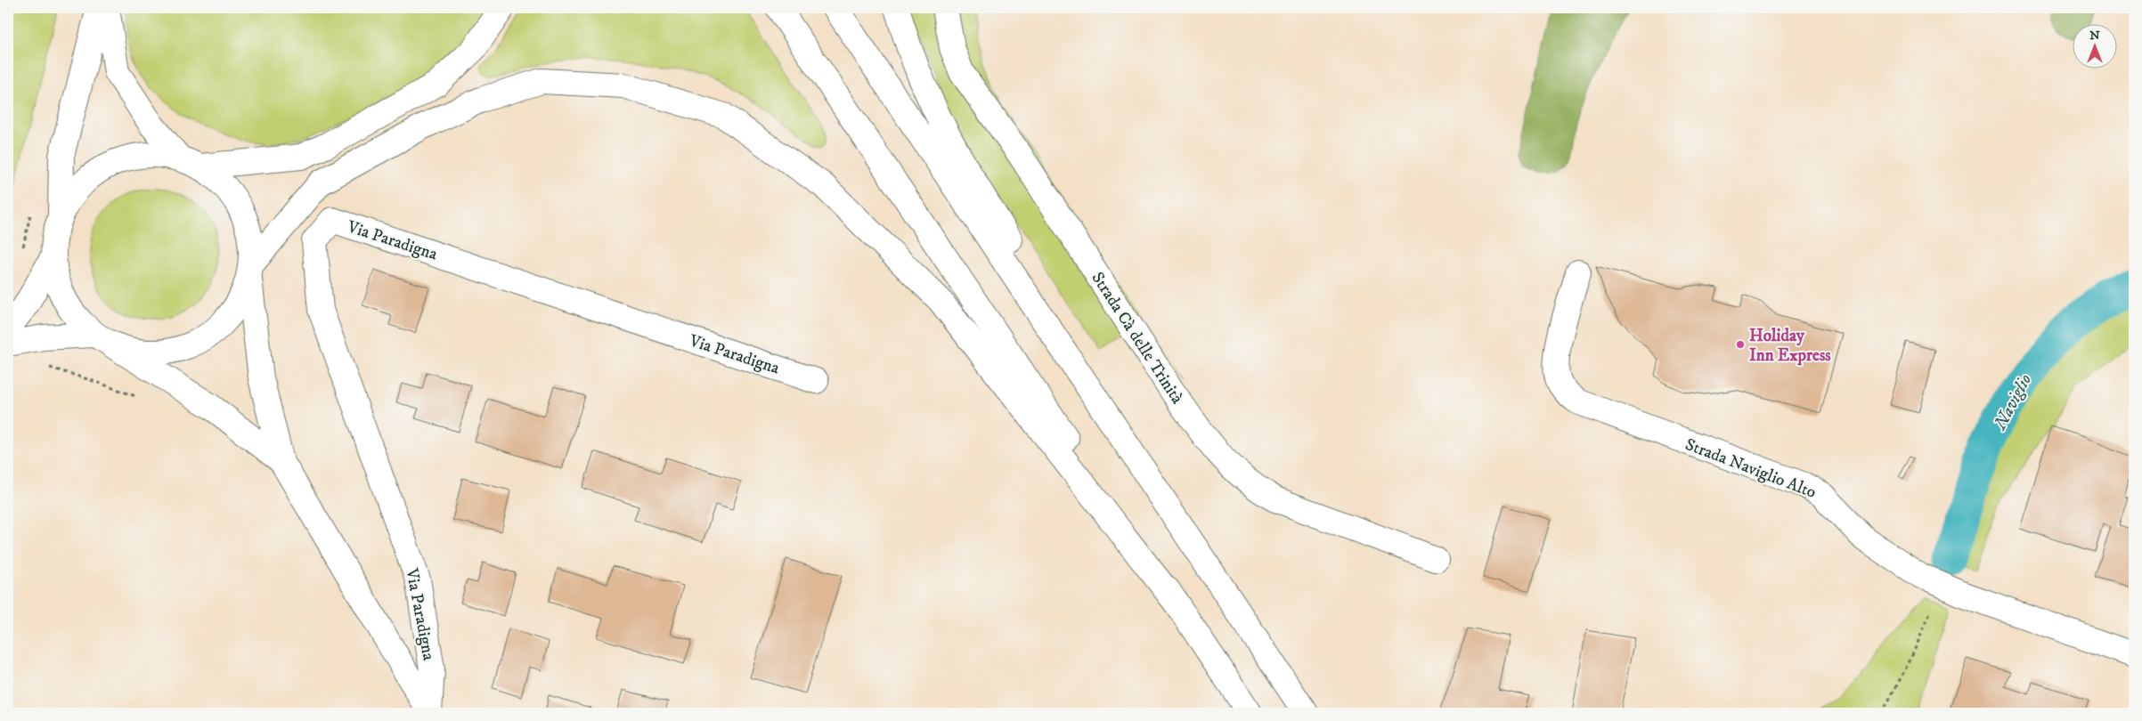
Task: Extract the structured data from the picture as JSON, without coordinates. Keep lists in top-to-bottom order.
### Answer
{
  "streets": {
    "main road": ["Via Paradigna", "Strada Cà delle Trinità", "Strada Naviglio Alto"]
  },
  "water": ["Naviglio"],
  "places": ["Holiday Inn Express"],
  "north": "top"
}
